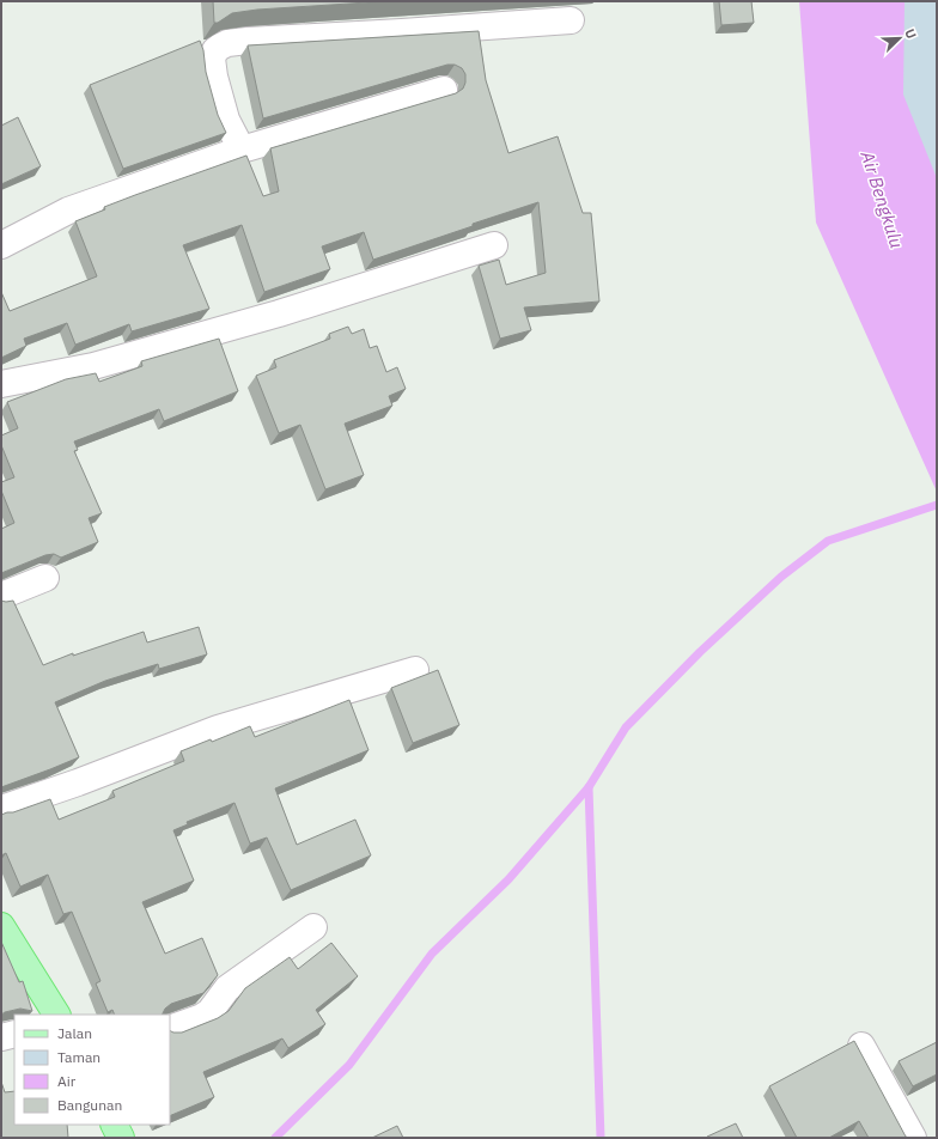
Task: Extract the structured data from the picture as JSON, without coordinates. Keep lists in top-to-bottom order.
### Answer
{
  "water": ["Air Bengkulu"],
  "legend": [
    "Jalan",
    "Taman",
    "Air",
    "Bangunan"
  ],
  "north": "top right"
}
